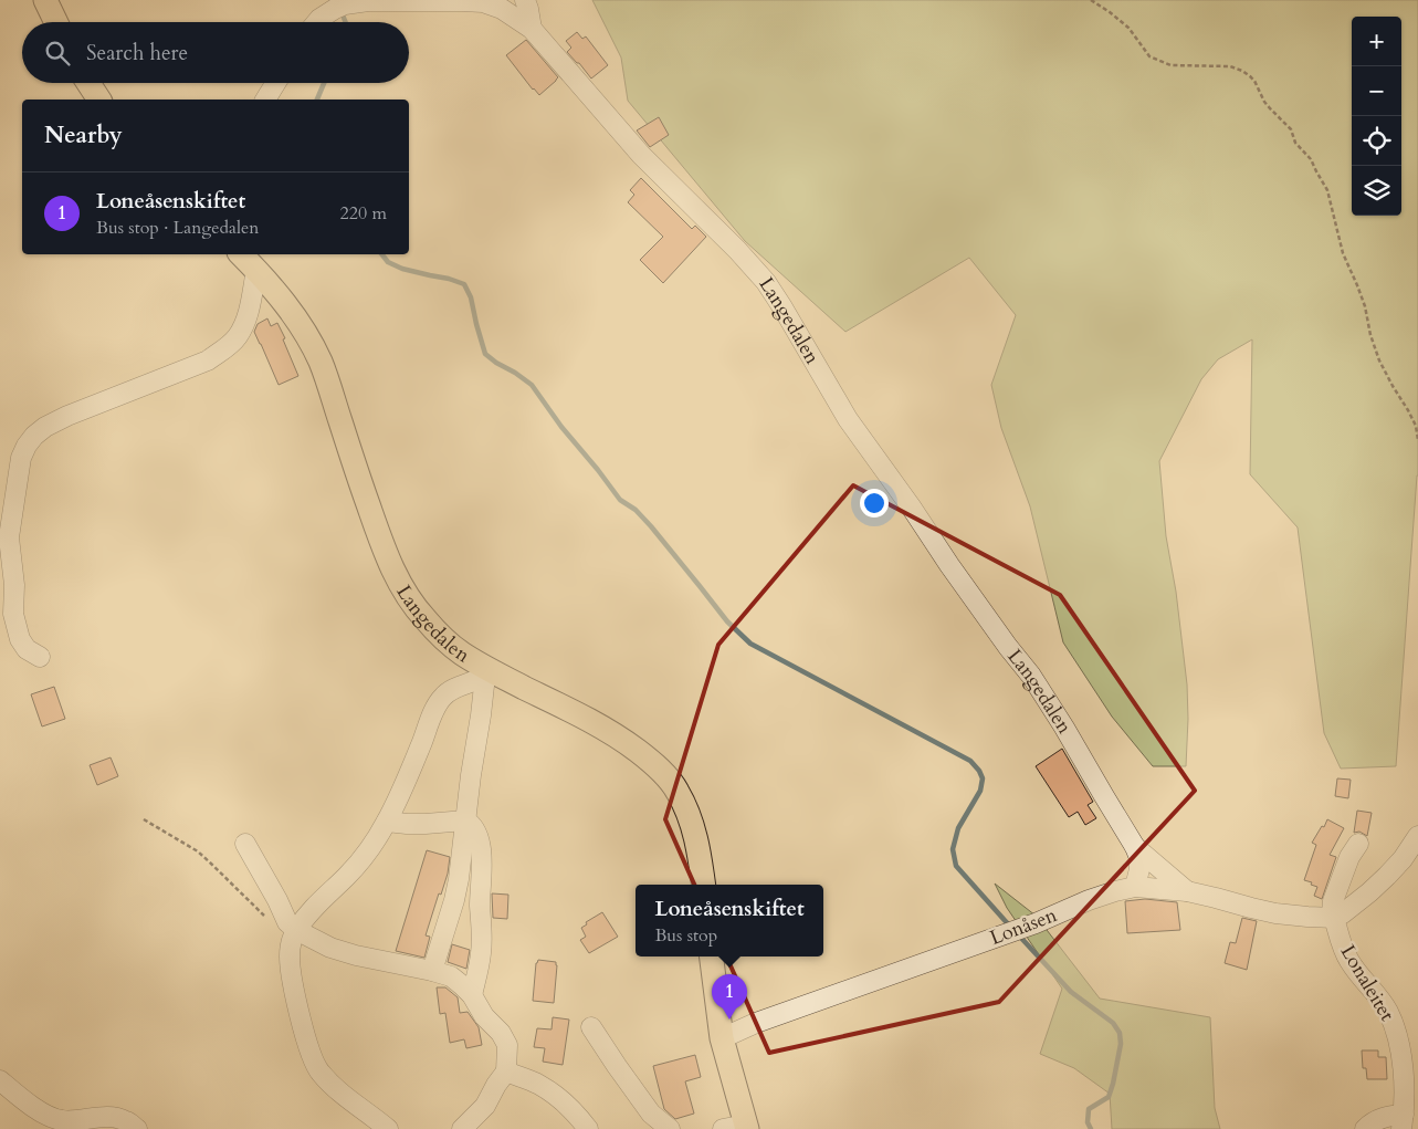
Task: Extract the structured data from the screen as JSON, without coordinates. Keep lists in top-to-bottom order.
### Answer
{
  "streets": {
    "main road": ["Langedalen"],
    "street": ["Lonåsen", "Lonaleitet"]
  },
  "crossings": [
    ["Langedalen", "Lonåsen"],
    ["Lonåsen", "Lonaleitet"]
  ],
  "page": {
    "map_buttons": ["+", "−"],
    "search": "Search here",
    "heading": "Nearby",
    "list": [
      {
        "mark": "1",
        "name": "Loneåsenskiftet",
        "note": "Bus stop · Langedalen",
        "value": "220 m"
      }
    ],
    "popup": ["Loneåsenskiftet", "Bus stop"],
    "pins": "1"
  }
}
